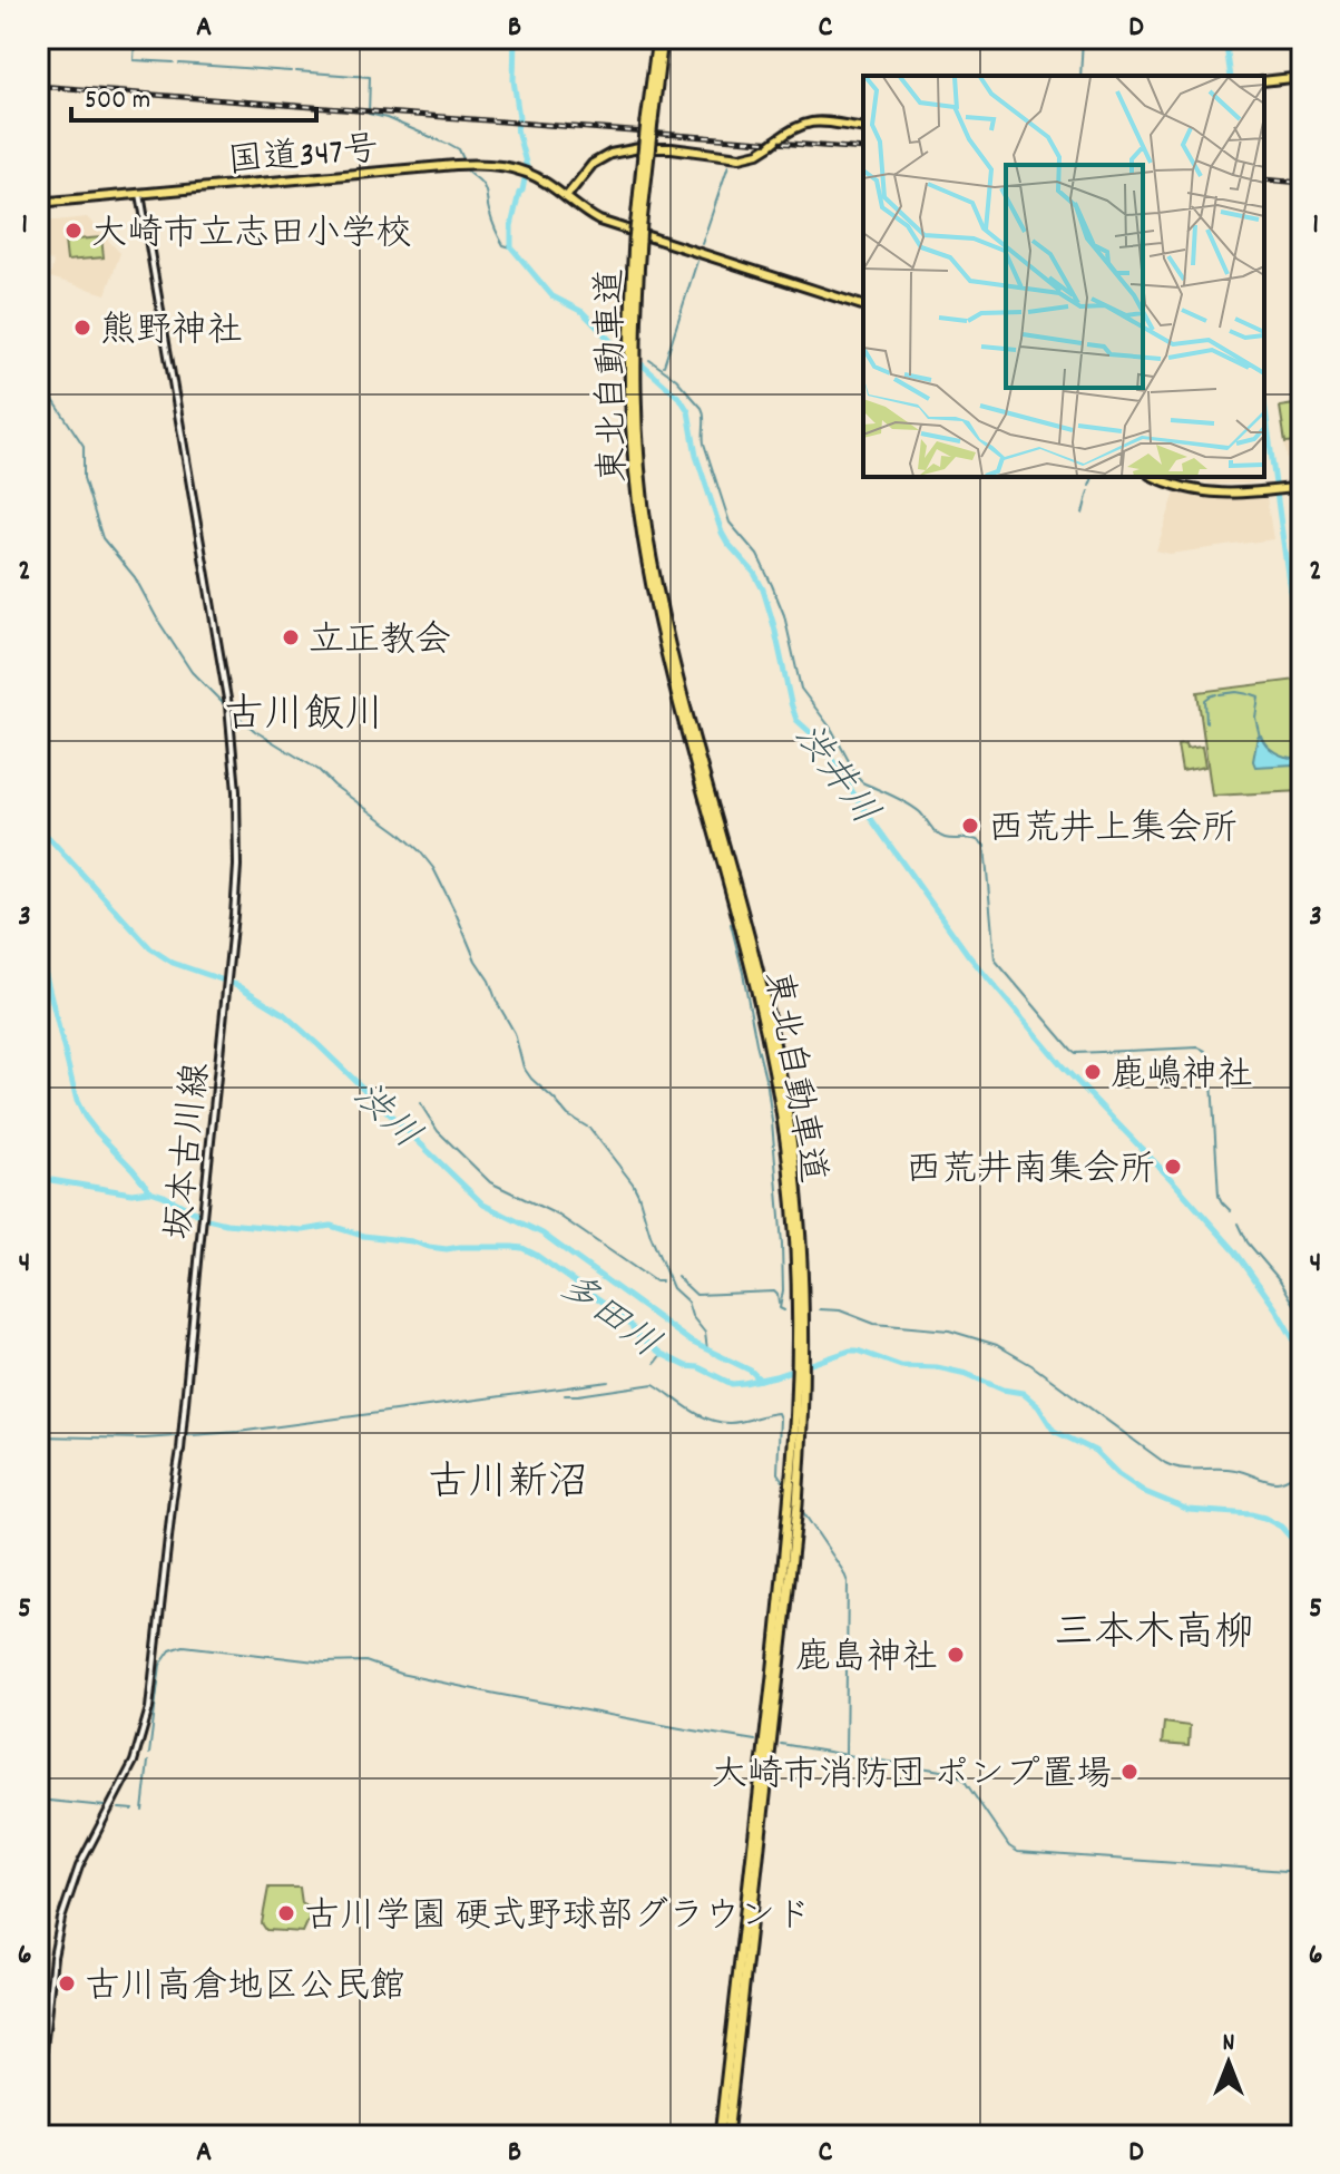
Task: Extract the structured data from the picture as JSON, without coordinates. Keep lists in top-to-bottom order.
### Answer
{
  "streets": {
    "highway": ["国道347号", "東北自動車道"],
    "main road": ["坂本古川線"]
  },
  "crossings": [
    ["国道347号", "坂本古川線"]
  ],
  "districts": ["古川飯川", "古川新沼", "三本木高柳"],
  "water": ["渋井川", "渋川", "多田川"],
  "places": [
    "大崎市立志田小学校",
    "熊野神社",
    "立正教会",
    "西荒井上集会所",
    "鹿嶋神社",
    "西荒井南集会所",
    "鹿島神社",
    "大崎市消防団 ポンプ置場",
    "古川学園 硬式野球部グラウンド",
    "古川高倉地区公民館"
  ],
  "scale_bar": "500 m",
  "north": "top",
  "grid": {
    "columns": [
      "A",
      "B",
      "C",
      "D"
    ],
    "rows": [
      "1",
      "2",
      "3",
      "4",
      "5",
      "6"
    ]
  }
}
